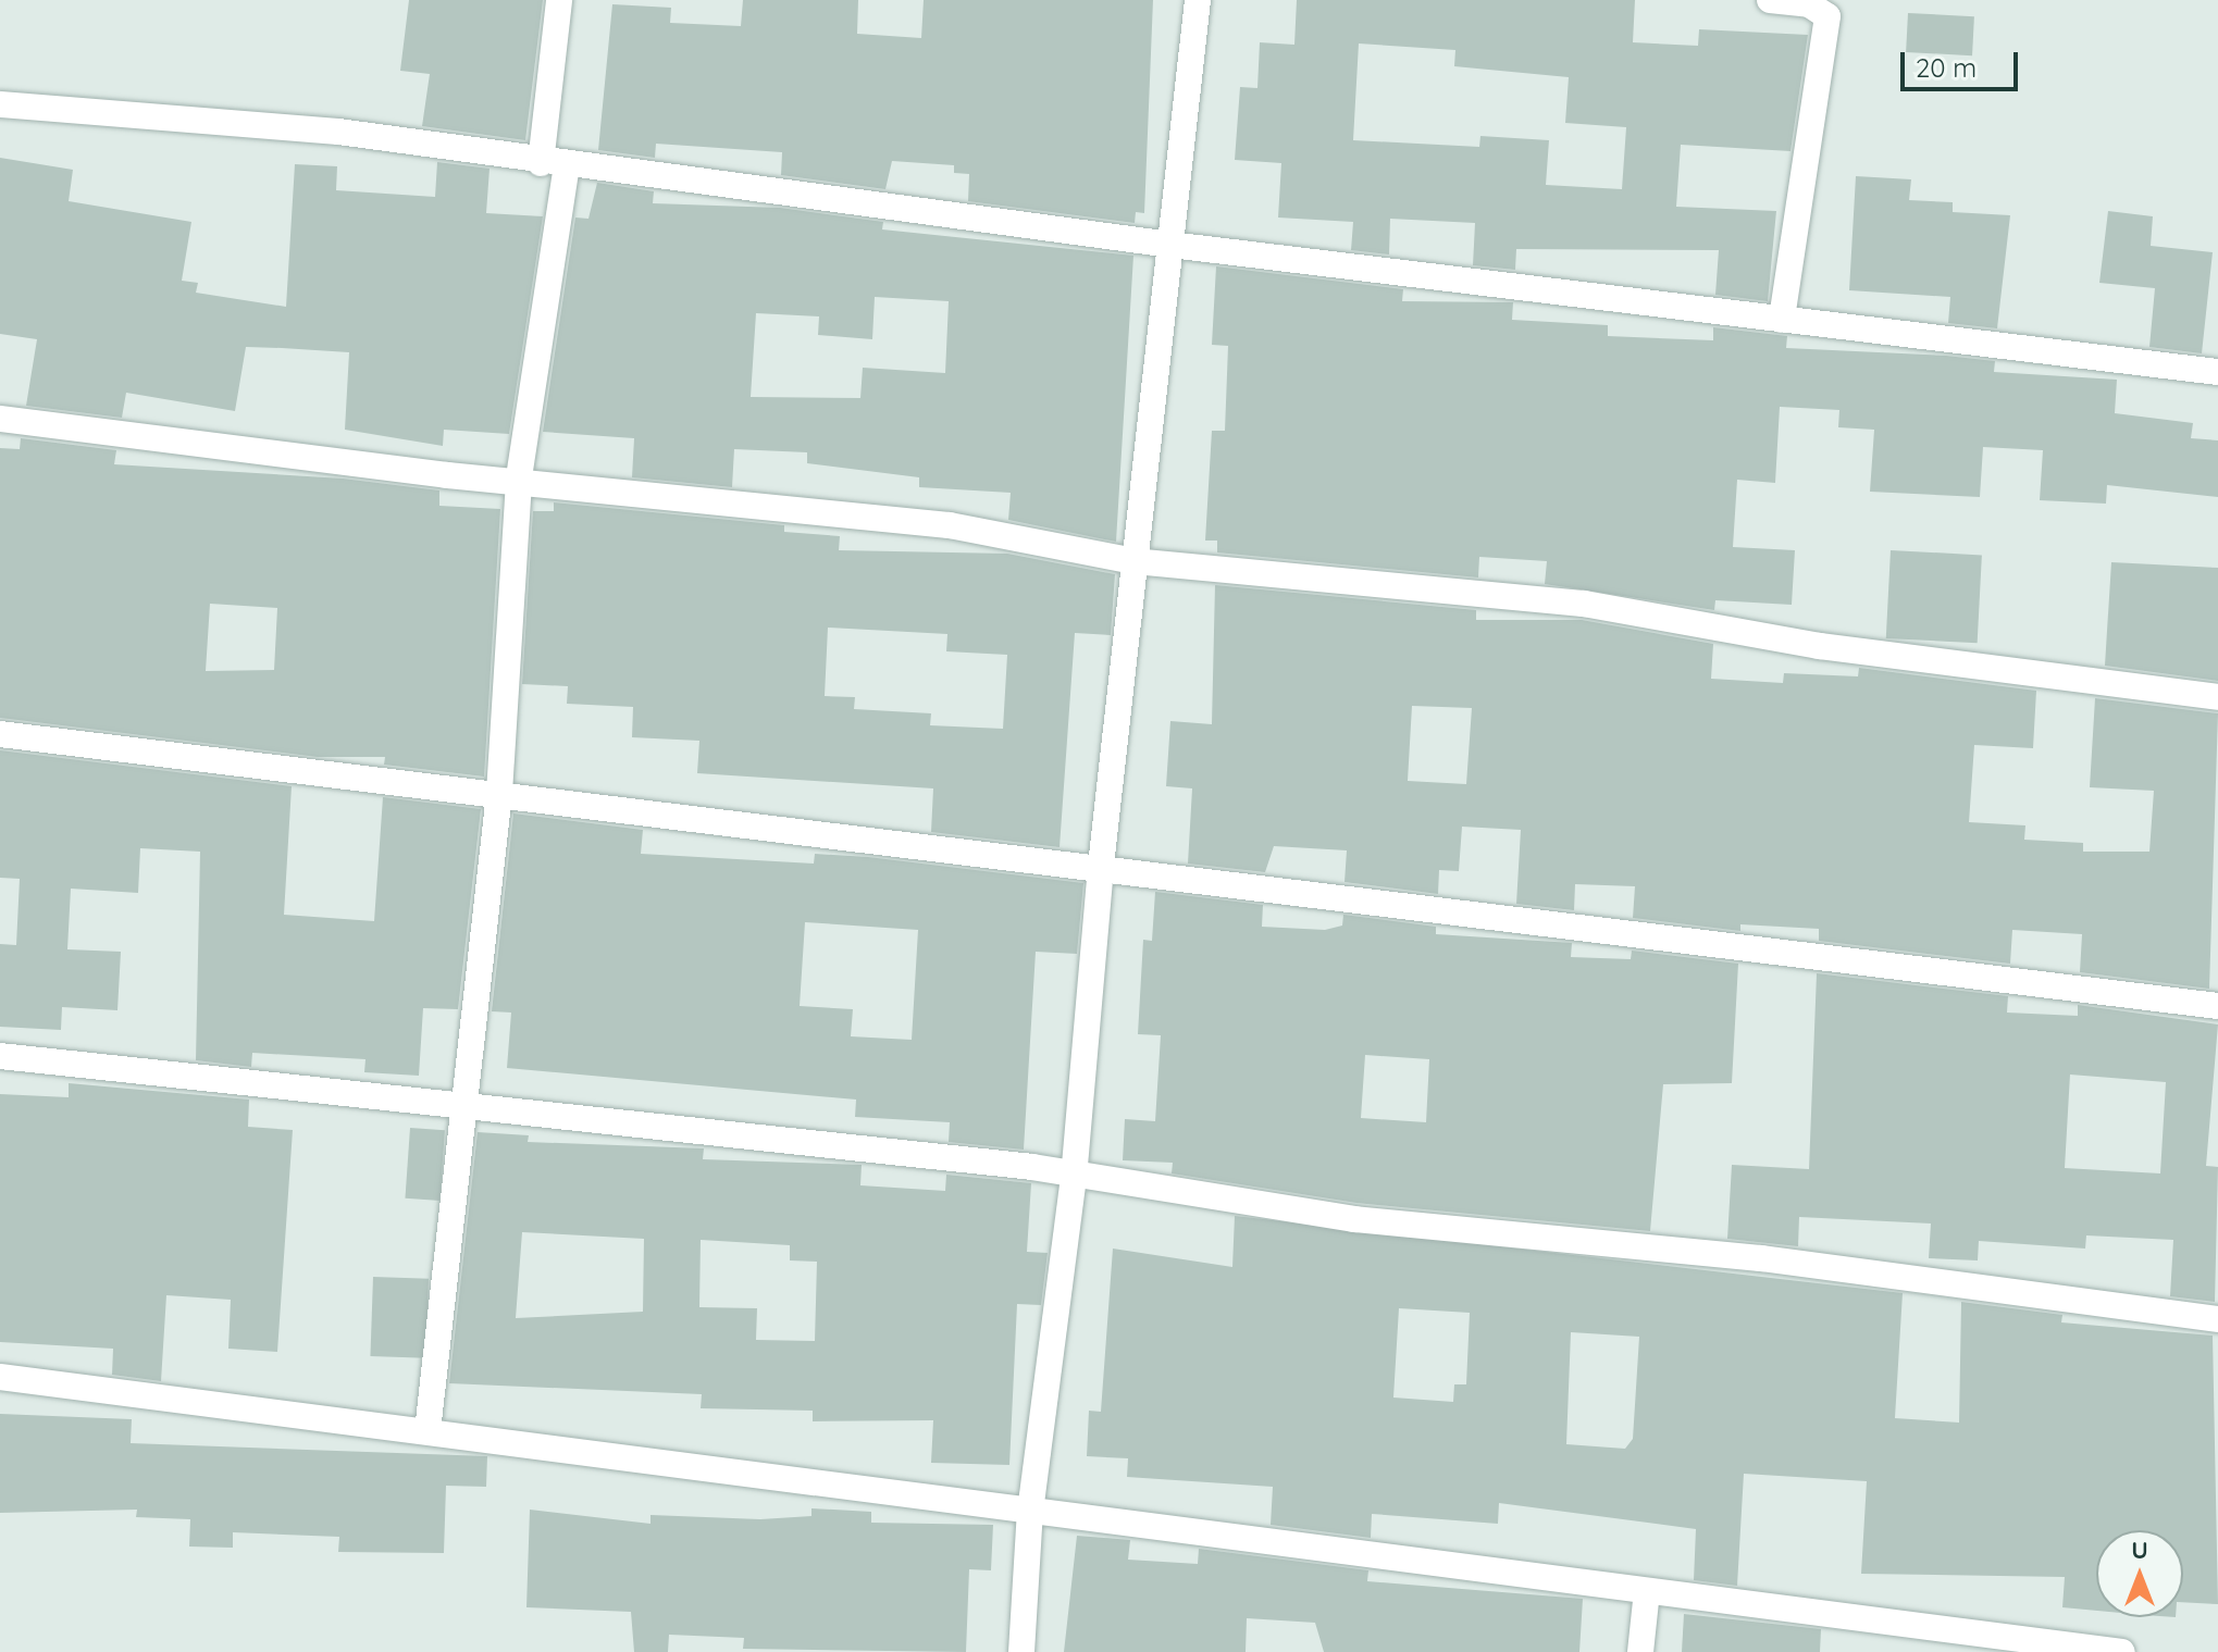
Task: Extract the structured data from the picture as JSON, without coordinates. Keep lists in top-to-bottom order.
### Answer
{
  "scale_bar": "20 m",
  "north": "top"
}
